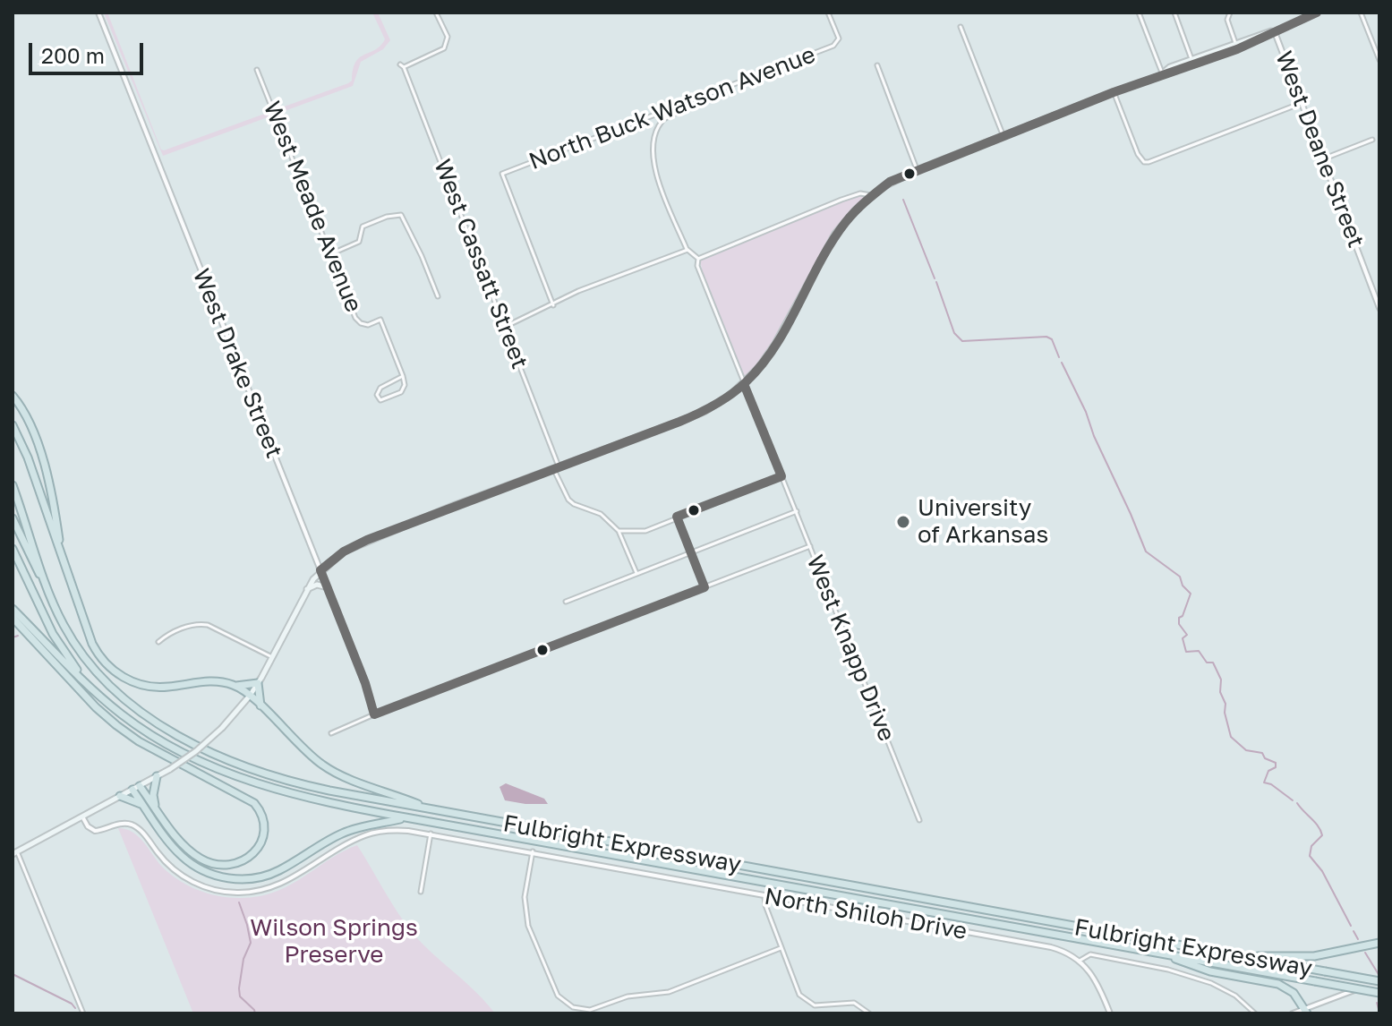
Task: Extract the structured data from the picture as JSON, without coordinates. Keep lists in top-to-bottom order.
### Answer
{
  "streets": {
    "highway": ["Fulbright Expressway"],
    "street": [
      "North Buck Watson Avenue",
      "West Deane Street",
      "West Meade Avenue",
      "West Cassatt Street",
      "West Drake Street",
      "West Knapp Drive",
      "North Shiloh Drive"
    ]
  },
  "parks": ["Wilson Springs Preserve"],
  "places": ["University of Arkansas"],
  "scale_bar": "200 m"
}
